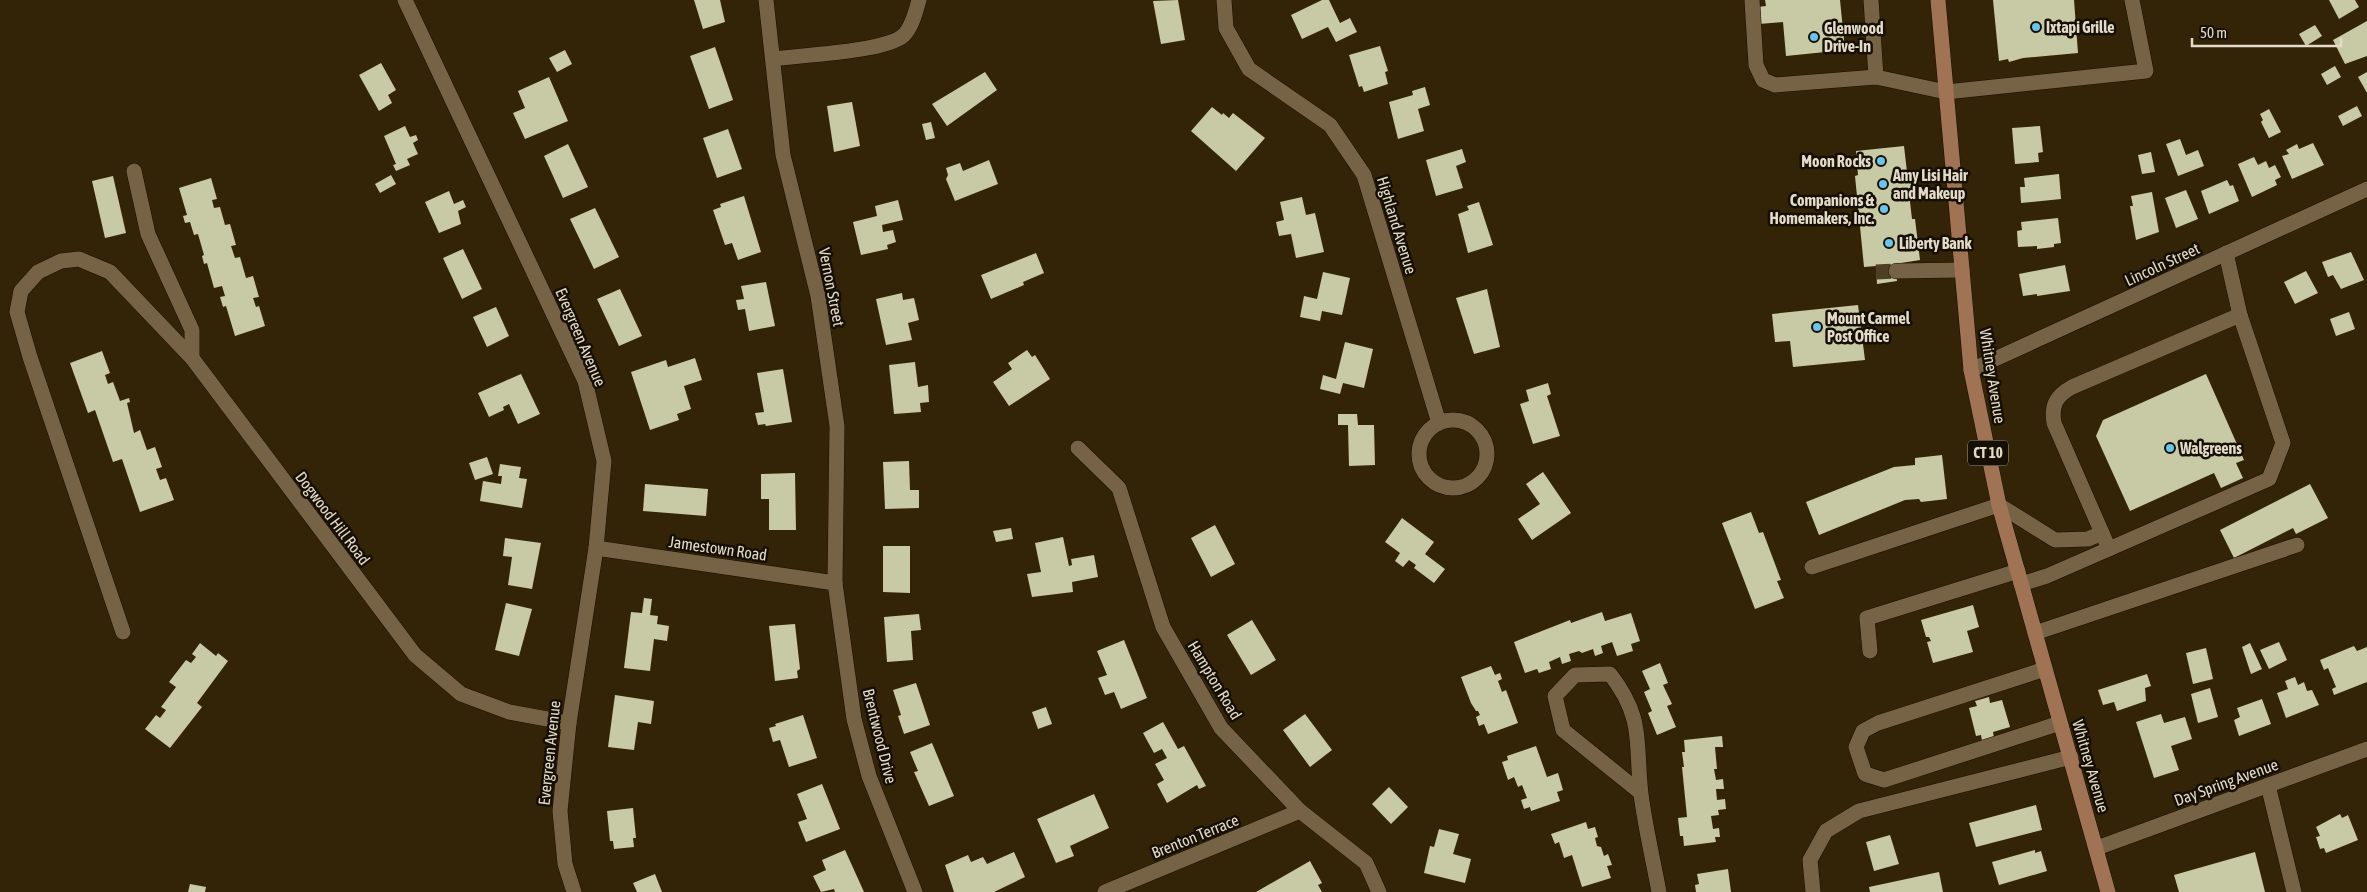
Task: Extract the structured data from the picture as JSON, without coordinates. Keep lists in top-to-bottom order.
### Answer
{
  "streets": {
    "main road": ["Whitney Avenue", "CT 10"],
    "street": [
      "Highland Avenue",
      "Lincoln Street",
      "Vernon Street",
      "Evergreen Avenue",
      "Dogwood Hill Road",
      "Jamestown Road",
      "Hampton Road",
      "Brentwood Drive",
      "Day Spring Avenue",
      "Brenton Terrace"
    ]
  },
  "crossings": [
    ["Lincoln Street", "Whitney Avenue"],
    ["Vernon Street", "Jamestown Road"],
    ["Vernon Street", "Brentwood Drive"],
    ["Evergreen Avenue", "Dogwood Hill Road"],
    ["Evergreen Avenue", "Jamestown Road"],
    ["Whitney Avenue", "Day Spring Avenue"],
    ["Jamestown Road", "Brentwood Drive"],
    ["Hampton Road", "Brenton Terrace"]
  ],
  "places": [
    "Ixtapi Grille",
    "Glenwood Drive-In",
    "Moon Rocks",
    "Amy Lisi Hair and Makeup",
    "Companions & Homemakers, Inc.",
    "Liberty Bank",
    "Mount Carmel Post Office",
    "Walgreens"
  ],
  "scale_bar": "50 m"
}
